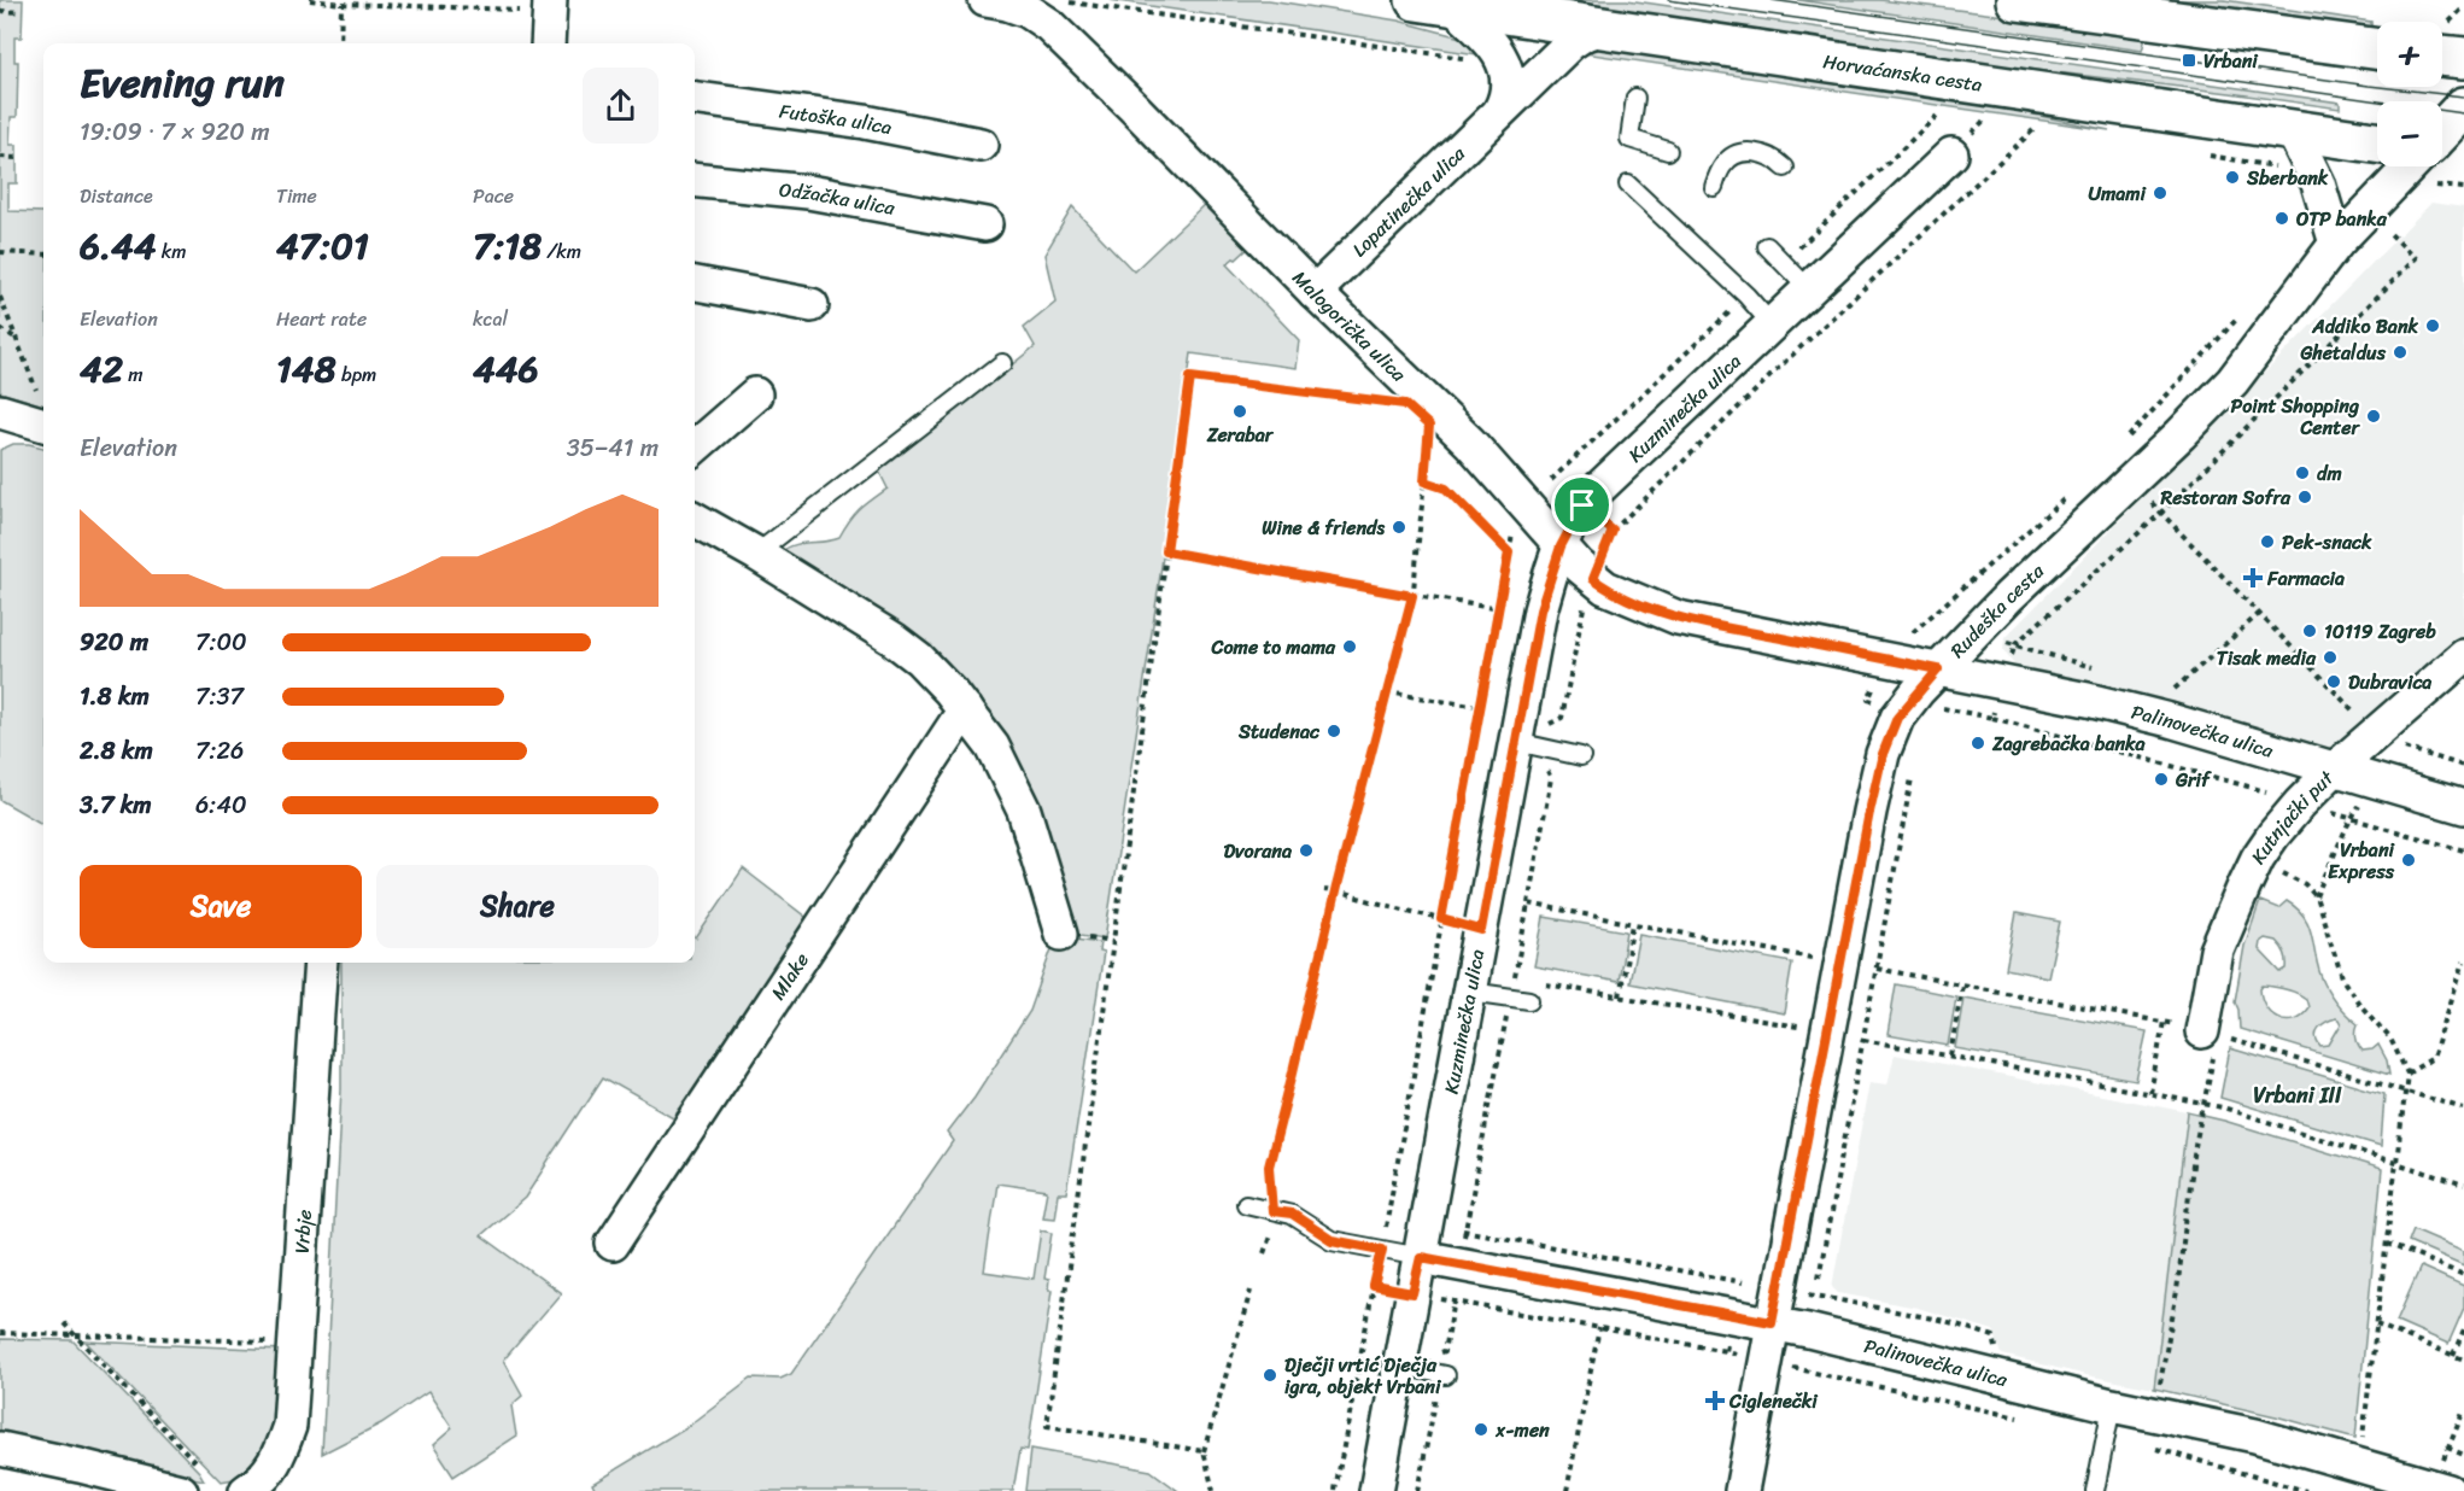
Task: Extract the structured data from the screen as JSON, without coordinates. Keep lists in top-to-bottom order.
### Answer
{
  "streets": {
    "street": [
      "Horvaćanska cesta",
      "Futoška ulica",
      "Odžačka ulica",
      "Lopatinečka ulica",
      "Malogorička ulica",
      "Kuzminečka ulica",
      "Rudeška cesta",
      "Palinovečka ulica",
      "Kutnjački put",
      "Mlake",
      "Vrbje"
    ]
  },
  "crossings": [
    ["Horvaćanska cesta", "Lopatinečka ulica"],
    ["Lopatinečka ulica", "Malogorička ulica"],
    ["Malogorička ulica", "Kuzminečka ulica"],
    ["Malogorička ulica", "Rudeška cesta"],
    ["Malogorička ulica", "Palinovečka ulica"],
    ["Kuzminečka ulica", "Palinovečka ulica"],
    ["Rudeška cesta", "Palinovečka ulica"],
    ["Palinovečka ulica", "Kutnjački put"]
  ],
  "districts": ["Vrbani III"],
  "places": {
    "transit": ["Vrbani"],
    "other": [
      "Sberbank",
      "Umami",
      "OTP banka",
      "Addiko Bank",
      "Ghetaldus",
      "Zerabar",
      "Point Shopping Center",
      "dm",
      "Restoran Sofra",
      "Wine & friends",
      "Pek-snack",
      "10119 Zagreb",
      "Come to mama",
      "Tisak media",
      "Dubravica",
      "Studenac",
      "Zagrebačka banka",
      "Grif",
      "Dvorana",
      "Vrbani Express",
      "Dječji vrtić Dječja igra, objekt Vrbani",
      "x-men"
    ],
    "health": ["Farmacia", "Ciglenečki"]
  },
  "page": {
    "map_buttons": ["+", "−"],
    "heading": ["Evening run", "19:09 · 7 × 920 m"],
    "stats": [
      ["Distance", "6.44 km"],
      ["Time", "47:01"],
      ["Pace", "7:18 /km"],
      ["Elevation", "42 m"],
      ["Heart rate", "148 bpm"],
      ["kcal", "446"]
    ],
    "chart": ["Elevation", "35–41 m"],
    "list": [
      {
        "name": "920 m",
        "note": "7:00"
      },
      {
        "name": "1.8 km",
        "note": "7:37"
      },
      {
        "name": "2.8 km",
        "note": "7:26"
      },
      {
        "name": "3.7 km",
        "note": "6:40"
      }
    ],
    "buttons": ["Save", "Share"]
  }
}
